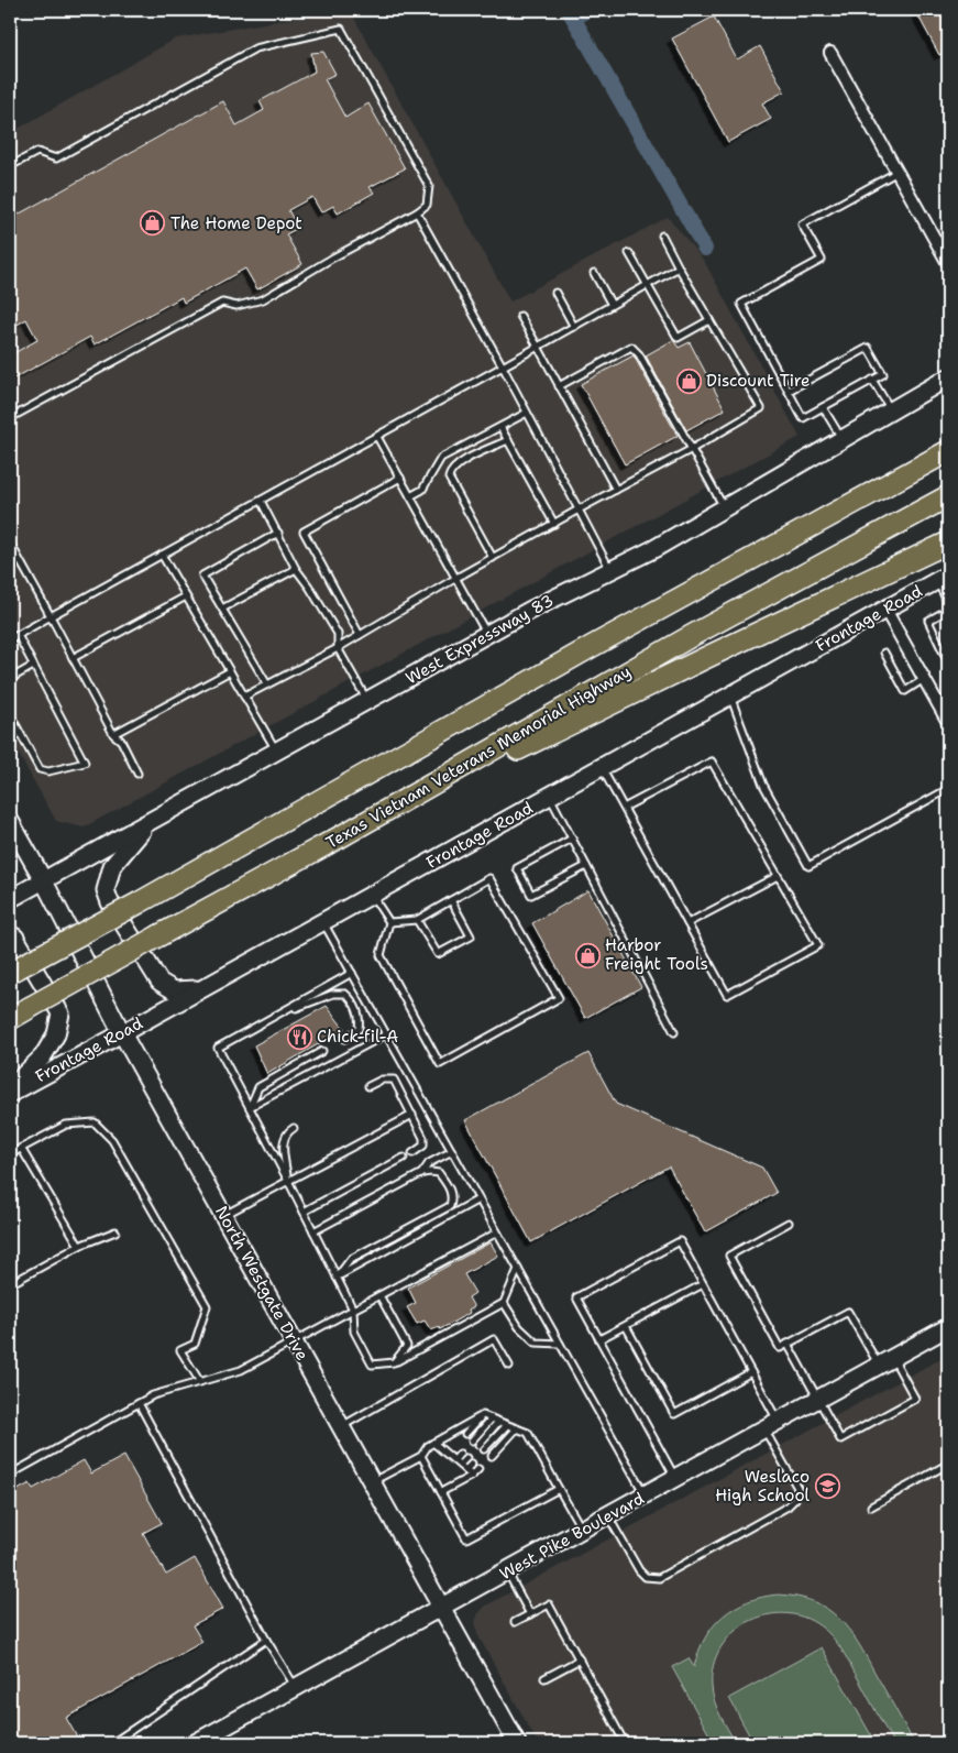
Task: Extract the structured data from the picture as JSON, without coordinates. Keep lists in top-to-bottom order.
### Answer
{
  "streets": {
    "highway": ["Texas Vietnam Veterans Memorial Highway"],
    "main road": [
      "Frontage Road",
      "West Expressway 83",
      "North Westgate Drive",
      "West Pike Boulevard"
    ]
  },
  "crossings": [
    ["Frontage Road", "North Westgate Drive"],
    ["West Expressway 83", "North Westgate Drive"],
    ["North Westgate Drive", "West Pike Boulevard"]
  ],
  "places": {
    "shop": ["The Home Depot", "Discount Tire", "Harbor Freight Tools"],
    "restaurant": ["Chick-fil-A"],
    "school or university": ["Weslaco High School"]
  }
}
